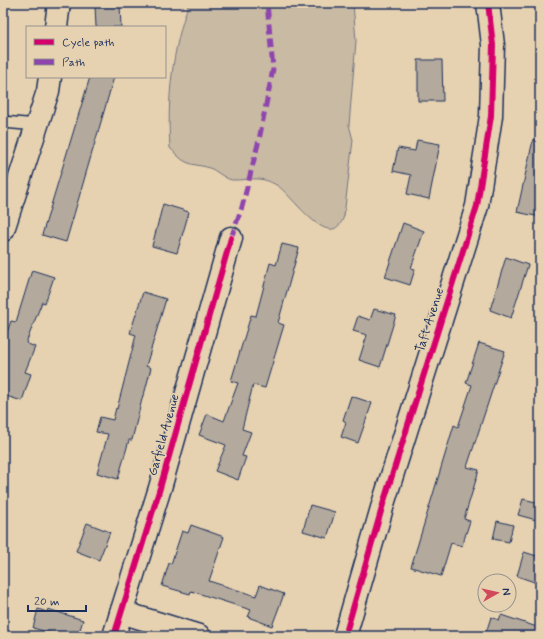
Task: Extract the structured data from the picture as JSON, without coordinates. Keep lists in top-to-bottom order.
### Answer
{
  "streets": {
    "street": ["Taft Avenue", "Garfield Avenue"]
  },
  "legend": ["Cycle path", "Path"],
  "scale_bar": "20 m",
  "north": "right"
}
